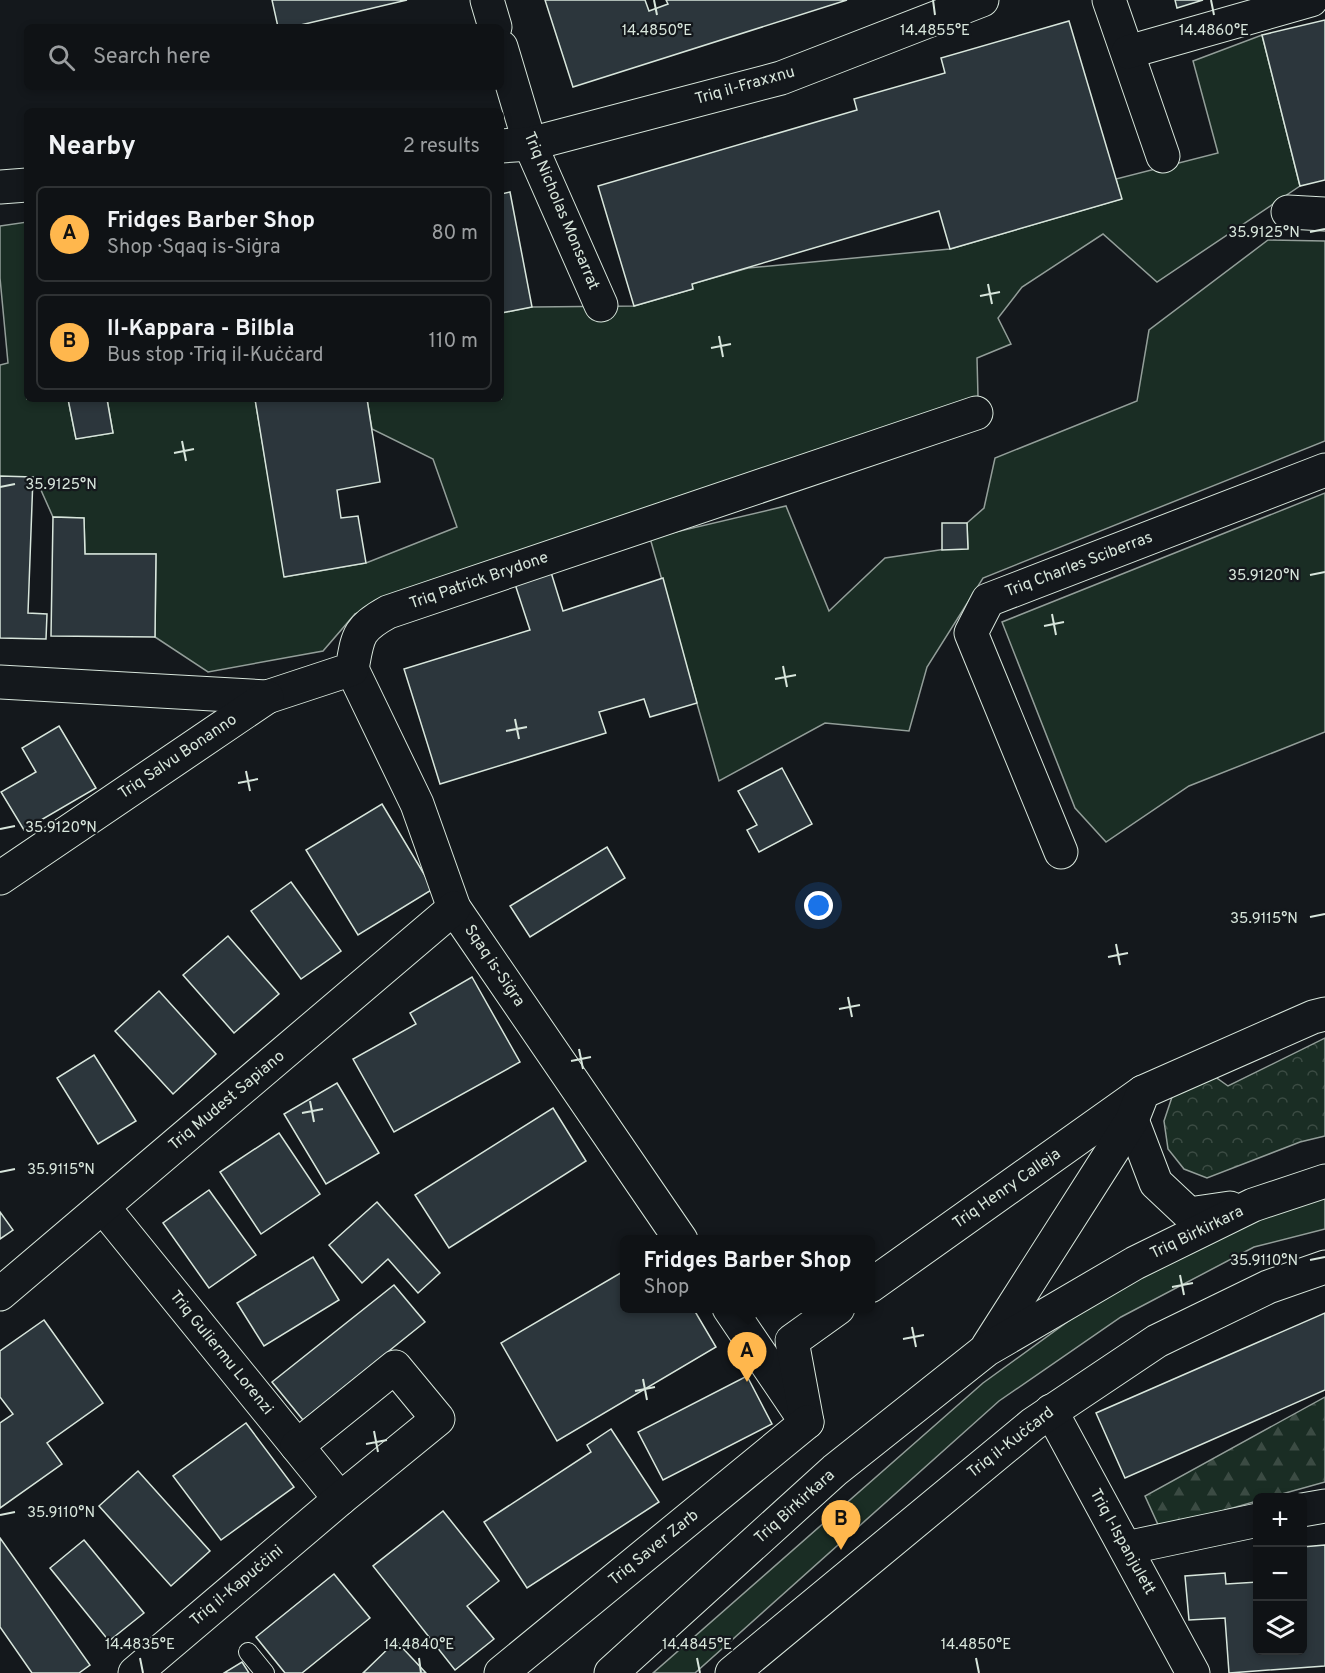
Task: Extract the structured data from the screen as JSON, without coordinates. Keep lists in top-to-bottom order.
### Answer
{
  "streets": {
    "street": [
      "Triq il-Fraxxnu",
      "Triq Nicholas Monsarrat",
      "Triq Charles Sciberras",
      "Triq Patrick Brydone",
      "Triq Salvu Bonanno",
      "Sqaq is-Siġra",
      "Triq Mudest Sapiano",
      "Triq Henry Calleja",
      "Triq Birkirkara",
      "Triq Guliermu Lorenzi",
      "Triq il-Kuċċard",
      "Triq l-Ispanjulett",
      "Triq Saver Zarb",
      "Triq il-Kapuċċini"
    ]
  },
  "crossings": [
    ["Triq il-Fraxxnu", "Triq Nicholas Monsarrat"],
    ["Triq Patrick Brydone", "Sqaq is-Siġra"],
    ["Sqaq is-Siġra", "Triq Mudest Sapiano"],
    ["Triq Mudest Sapiano", "Triq Guliermu Lorenzi"],
    ["Triq Henry Calleja", "Triq Birkirkara"],
    ["Triq Guliermu Lorenzi", "Triq il-Kapuċċini"],
    ["Triq il-Kuċċard", "Triq l-Ispanjulett"]
  ],
  "page": {
    "search": "Search here",
    "heading": ["Nearby", "2 results"],
    "list": [
      {
        "mark": "A",
        "name": "Fridges Barber Shop",
        "note": "Shop · Sqaq is-Siġra",
        "value": "80 m"
      },
      {
        "mark": "B",
        "name": "Il-Kappara - Bilbla",
        "note": "Bus stop · Triq il-Kuċċard",
        "value": "110 m"
      }
    ],
    "popup": ["Fridges Barber Shop", "Shop"],
    "pins": ["A", "B"],
    "map_buttons": ["+", "−"]
  },
  "coordinates": [
    "14.4860°E",
    "14.4850°E",
    "14.4855°E",
    "35.9125°N",
    "35.9120°N",
    "35.9115°N",
    "35.9110°N",
    "14.4835°E",
    "14.4840°E",
    "14.4845°E"
  ]
}
